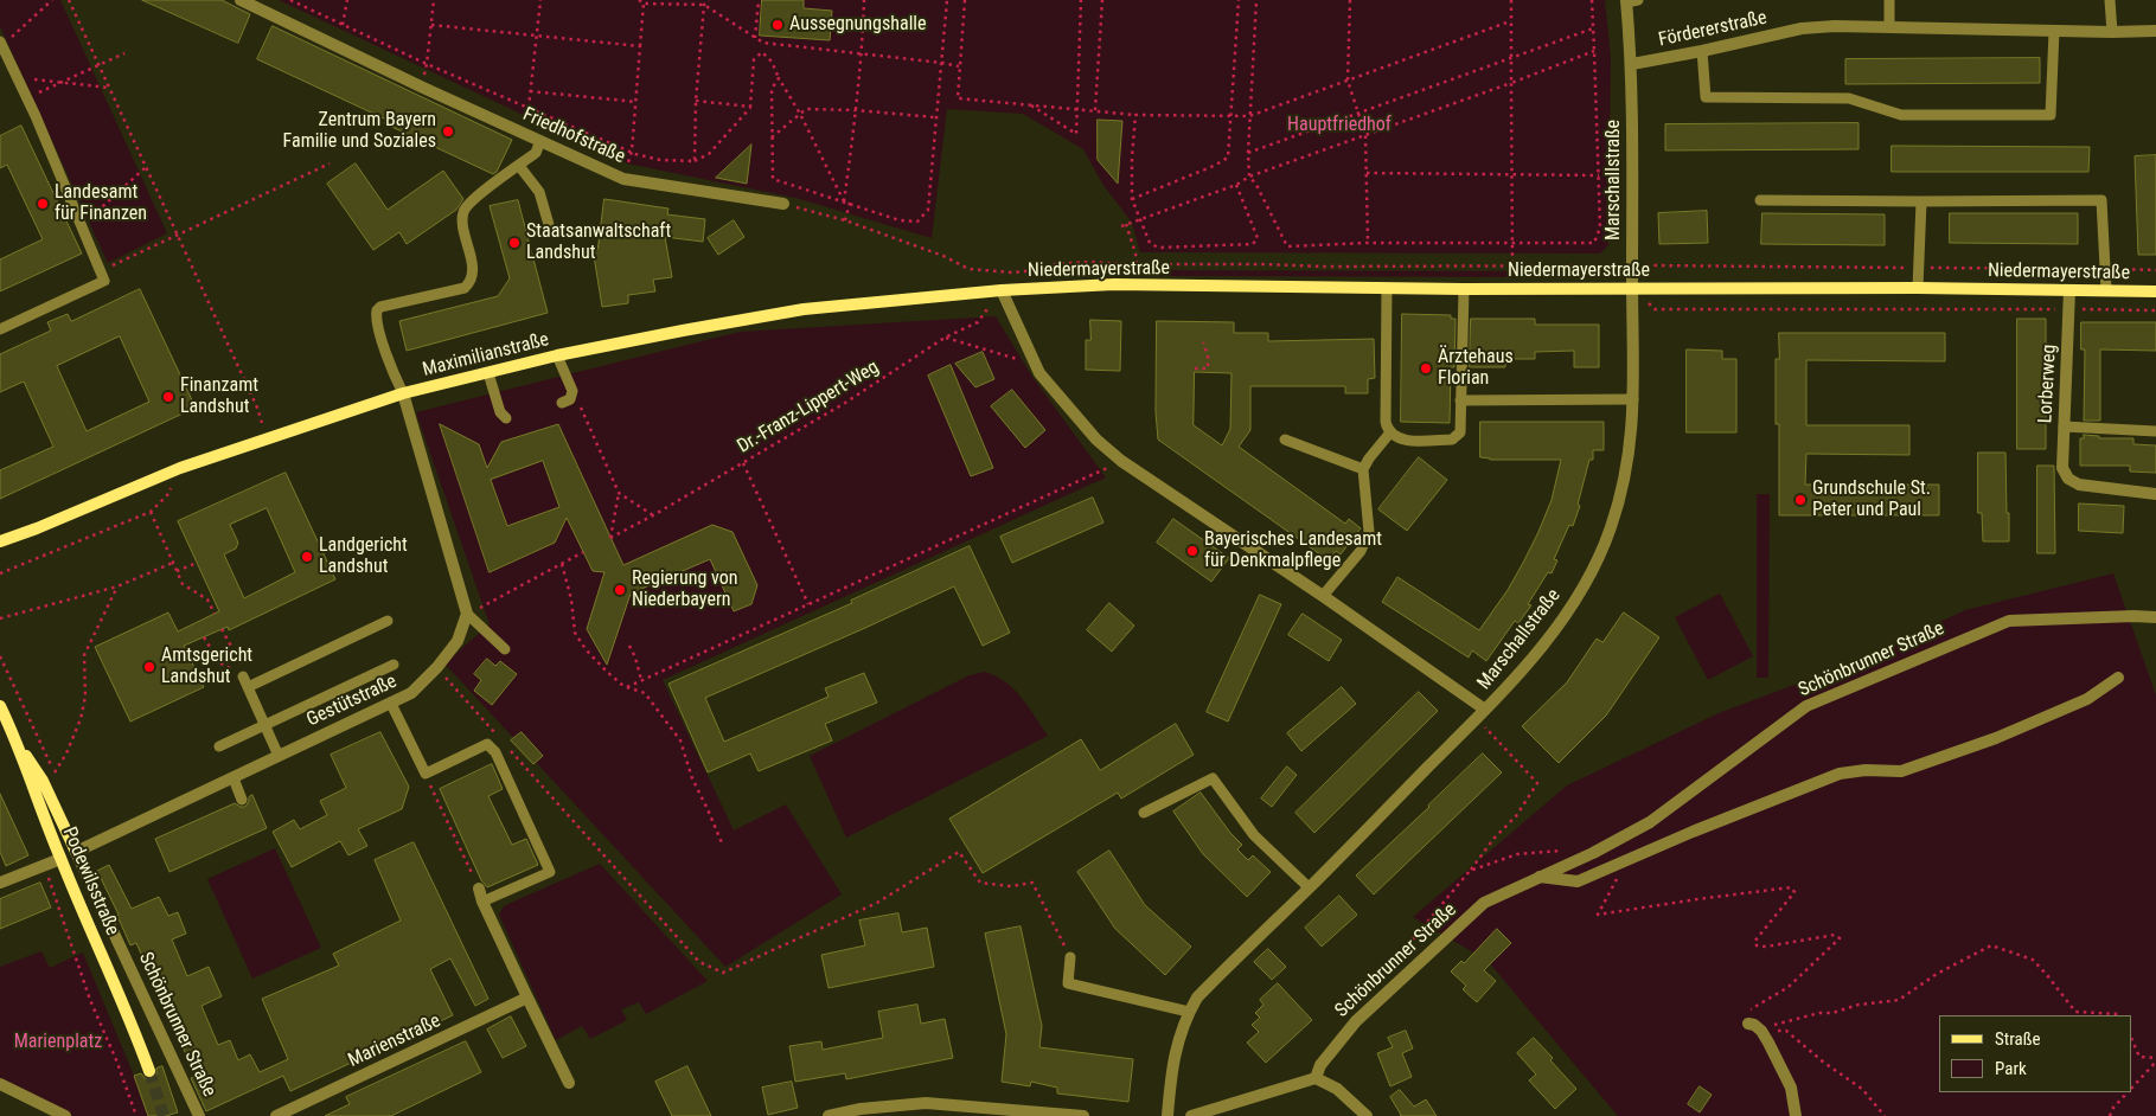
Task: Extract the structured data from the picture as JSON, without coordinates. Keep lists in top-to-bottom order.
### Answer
{
  "streets": {
    "main road": ["Niedermayerstraße", "Maximilianstraße", "Podewilsstraße"],
    "street": [
      "Fördererstraße",
      "Friedhofstraße",
      "Marschallstraße",
      "Lorberweg",
      "Schönbrunner Straße",
      "Gestütstraße",
      "Marienstraße"
    ],
    "path": ["Dr.-Franz-Lippert-Weg"]
  },
  "crossings": [
    ["Fördererstraße", "Marschallstraße"],
    ["Marschallstraße", "Niedermayerstraße"],
    ["Niedermayerstraße", "Maximilianstraße"],
    ["Niedermayerstraße", "Lorberweg"],
    ["Schönbrunner Straße", "Gestütstraße"]
  ],
  "parks": ["Hauptfriedhof", "Marienplatz"],
  "places": [
    "Aussegnungshalle",
    "Zentrum Bayern Familie und Soziales",
    "Landesamt für Finanzen",
    "Staatsanwaltschaft Landshut",
    "Ärztehaus Florian",
    "Finanzamt Landshut",
    "Grundschule St. Peter und Paul",
    "Bayerisches Landesamt für Denkmalpflege",
    "Landgericht Landshut",
    "Regierung von Niederbayern",
    "Amtsgericht Landshut"
  ],
  "legend": ["Straße", "Park"]
}
